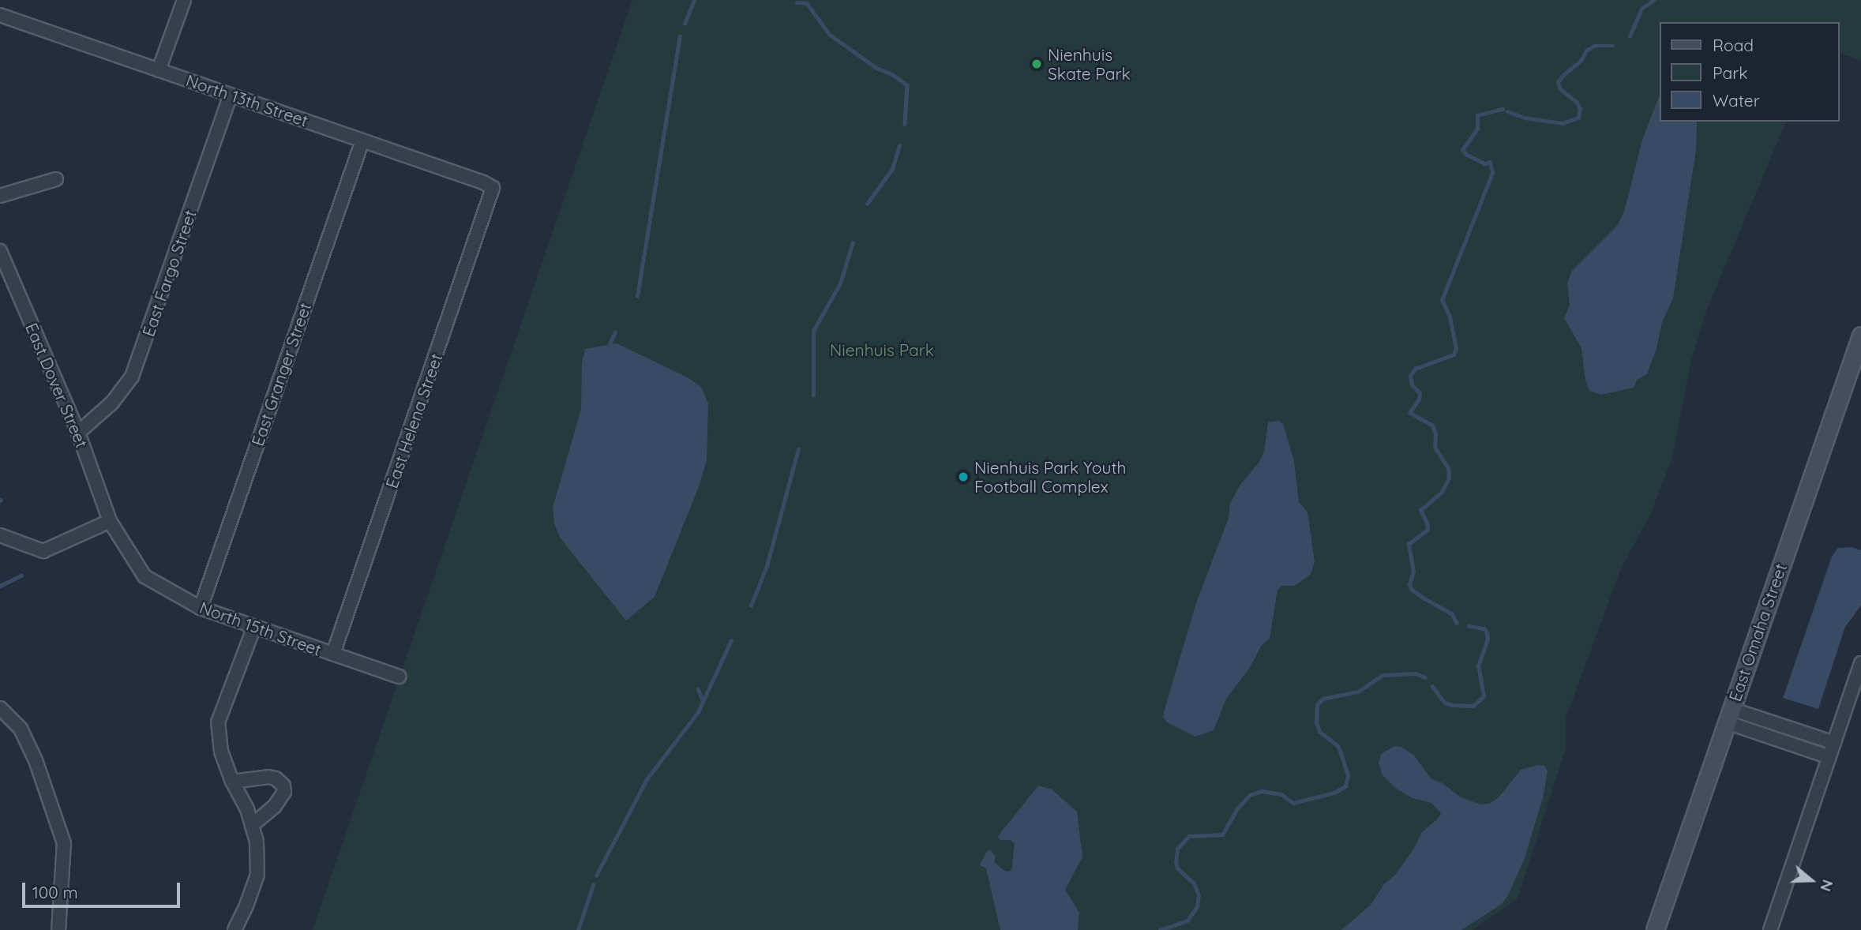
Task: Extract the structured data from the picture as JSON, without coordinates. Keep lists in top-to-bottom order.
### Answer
{
  "streets": {
    "street": [
      "North 13th Street",
      "East Fargo Street",
      "East Granger Street",
      "East Dover Street",
      "East Helena Street",
      "North 15th Street",
      "East Omaha Street"
    ]
  },
  "crossings": [
    ["North 13th Street", "East Fargo Street"],
    ["North 13th Street", "East Granger Street"],
    ["North 13th Street", "East Helena Street"],
    ["East Fargo Street", "East Dover Street"],
    ["East Granger Street", "North 15th Street"],
    ["East Dover Street", "North 15th Street"],
    ["East Helena Street", "North 15th Street"]
  ],
  "parks": ["Nienhuis Park"],
  "places": ["Nienhuis Skate Park", "Nienhuis Park Youth Football Complex"],
  "legend": ["Road", "Park", "Water"],
  "scale_bar": "100 m",
  "north": "right"
}
